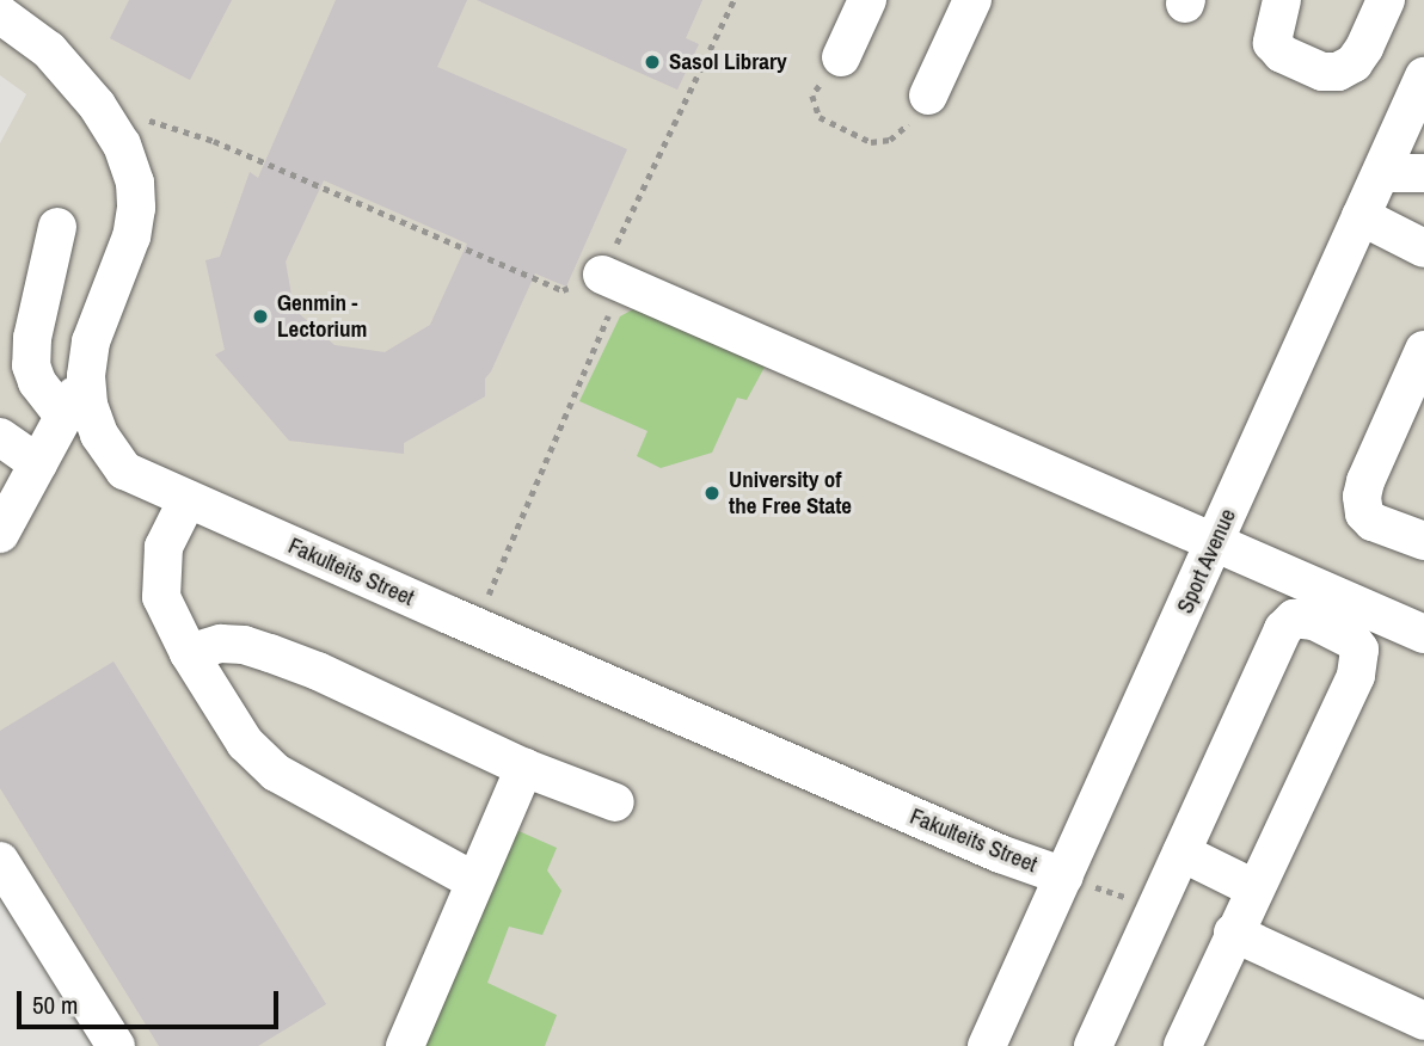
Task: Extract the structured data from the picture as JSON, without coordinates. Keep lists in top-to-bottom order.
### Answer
{
  "streets": {
    "street": ["Sport Avenue", "Fakulteits Street"]
  },
  "crossings": [
    ["Sport Avenue", "Fakulteits Street"]
  ],
  "places": ["Sasol Library", "Genmin - Lectorium", "University of the Free State"],
  "scale_bar": "50 m"
}
